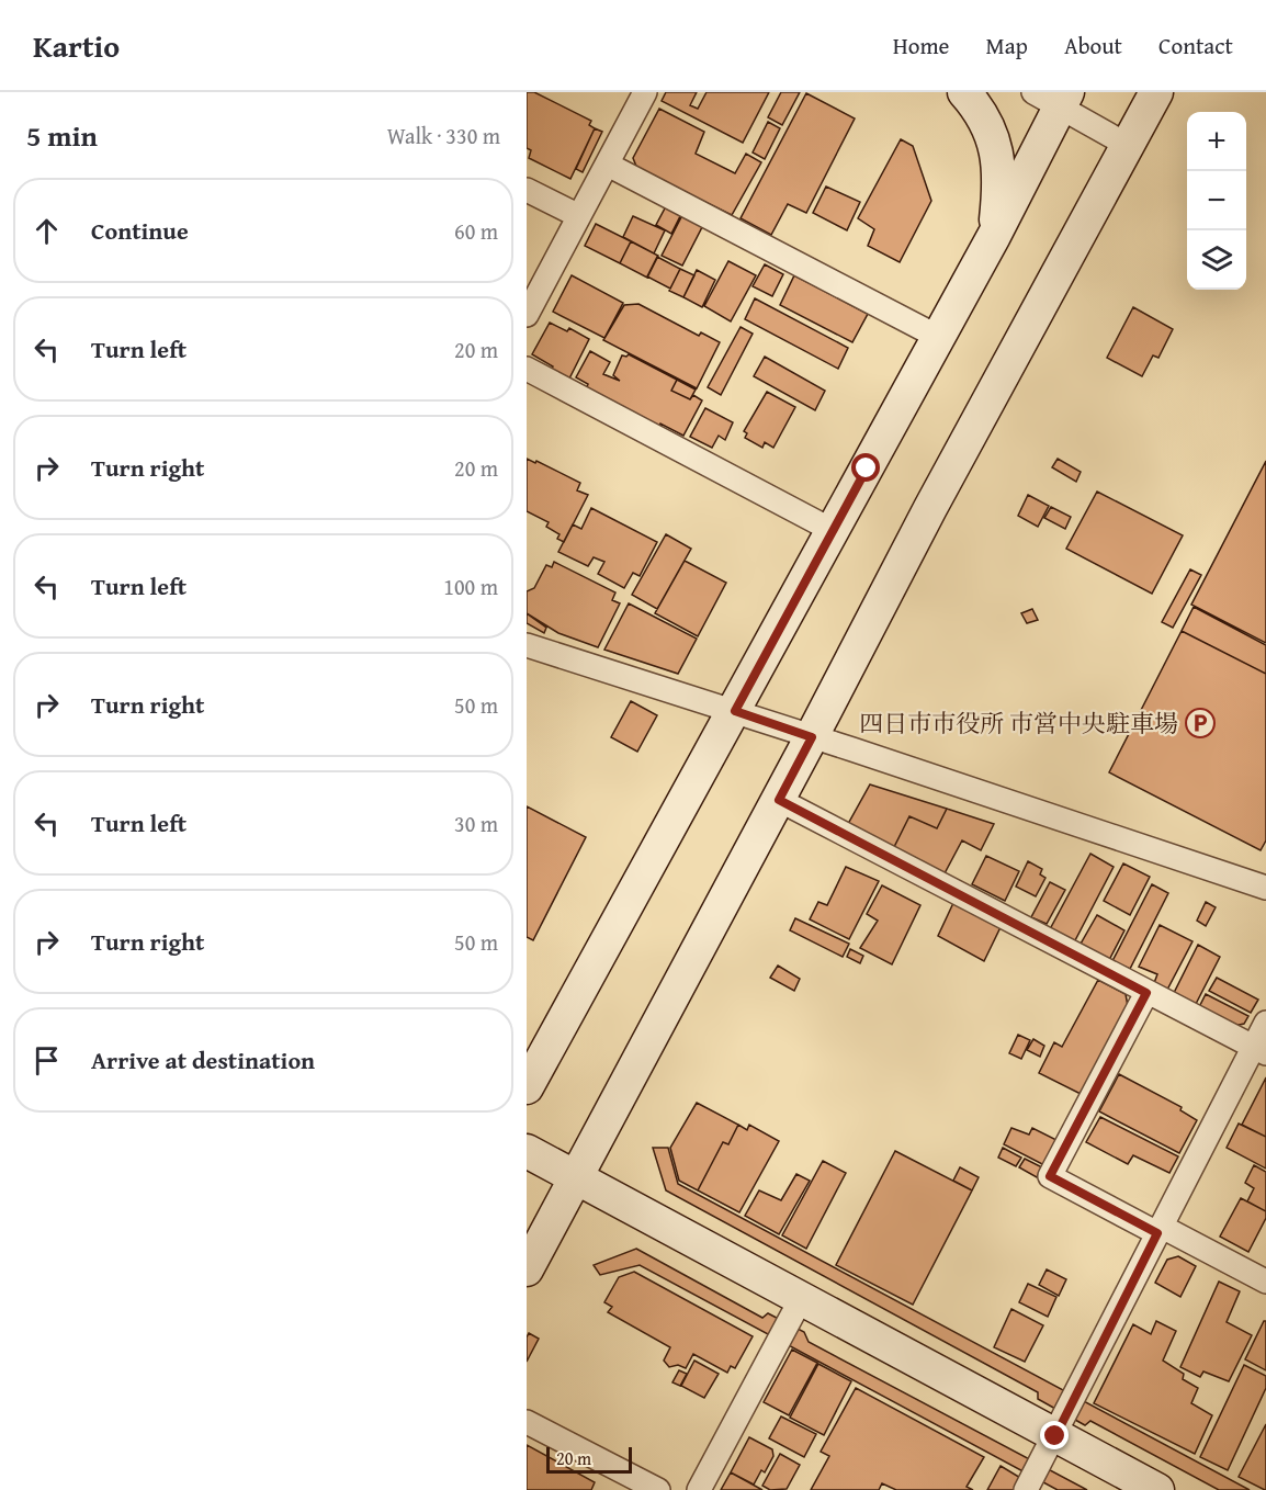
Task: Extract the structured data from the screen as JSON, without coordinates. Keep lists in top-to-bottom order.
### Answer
{
  "places": {
    "parking": ["四日市市役所 市営中央駐車場"]
  },
  "scale_bar": "20 m",
  "page": {
    "header": "Kartio",
    "nav": [
      "Home",
      "Map",
      "About",
      "Contact"
    ],
    "heading": ["5 min", "Walk · 330 m"],
    "map_buttons": ["+", "−"],
    "list": [
      ["Continue", "60 m"],
      ["Turn left", "20 m"],
      ["Turn right", "20 m"],
      ["Turn left", "100 m"],
      ["Turn right", "50 m"],
      ["Turn left", "30 m"],
      ["Turn right", "50 m"],
      "Arrive at destination"
    ],
    "scale": "20 m"
  }
}
